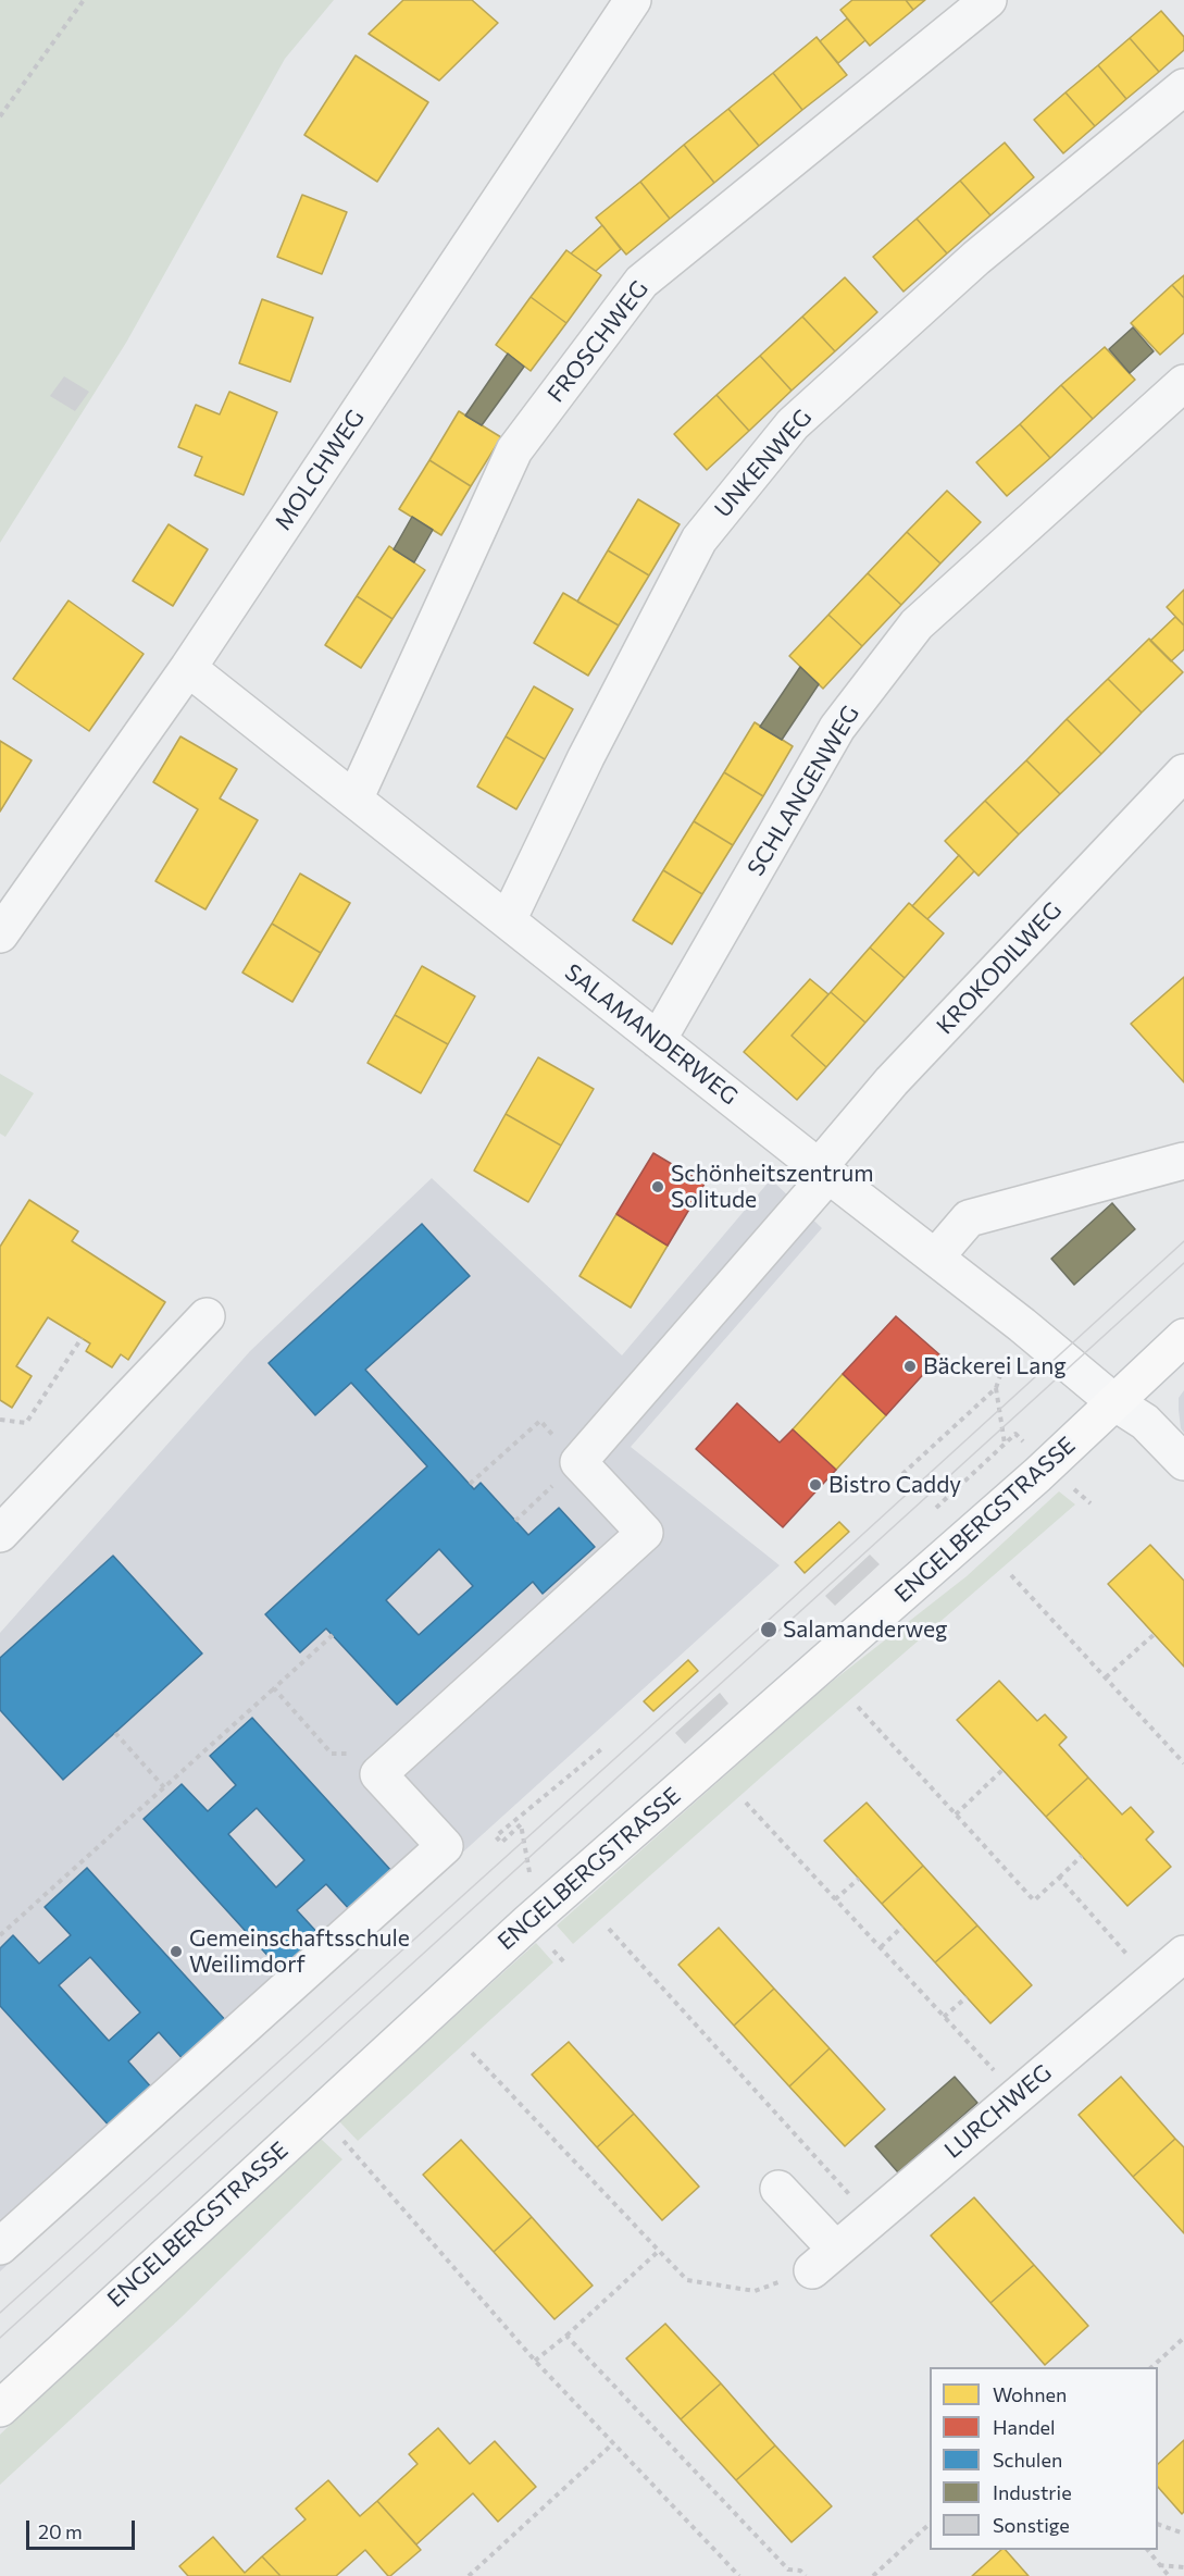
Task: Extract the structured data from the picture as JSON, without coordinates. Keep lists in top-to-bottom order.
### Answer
{
  "streets": {
    "main road": ["ENGELBERGSTRASSE"],
    "street": [
      "FROSCHWEG",
      "UNKENWEG",
      "MOLCHWEG",
      "SCHLANGENWEG",
      "KROKODILWEG",
      "SALAMANDERWEG",
      "LURCHWEG"
    ]
  },
  "crossings": [
    ["FROSCHWEG", "SALAMANDERWEG"],
    ["UNKENWEG", "SALAMANDERWEG"],
    ["MOLCHWEG", "SALAMANDERWEG"],
    ["SCHLANGENWEG", "SALAMANDERWEG"],
    ["KROKODILWEG", "SALAMANDERWEG"],
    ["SALAMANDERWEG", "ENGELBERGSTRASSE"]
  ],
  "places": [
    "Schönheitszentrum Solitude",
    "Bäckerei Lang",
    "Bistro Caddy",
    "Salamanderweg",
    "Gemeinschaftsschule Weilimdorf"
  ],
  "legend": [
    "Wohnen",
    "Handel",
    "Schulen",
    "Industrie",
    "Sonstige"
  ],
  "scale_bar": "20 m"
}
